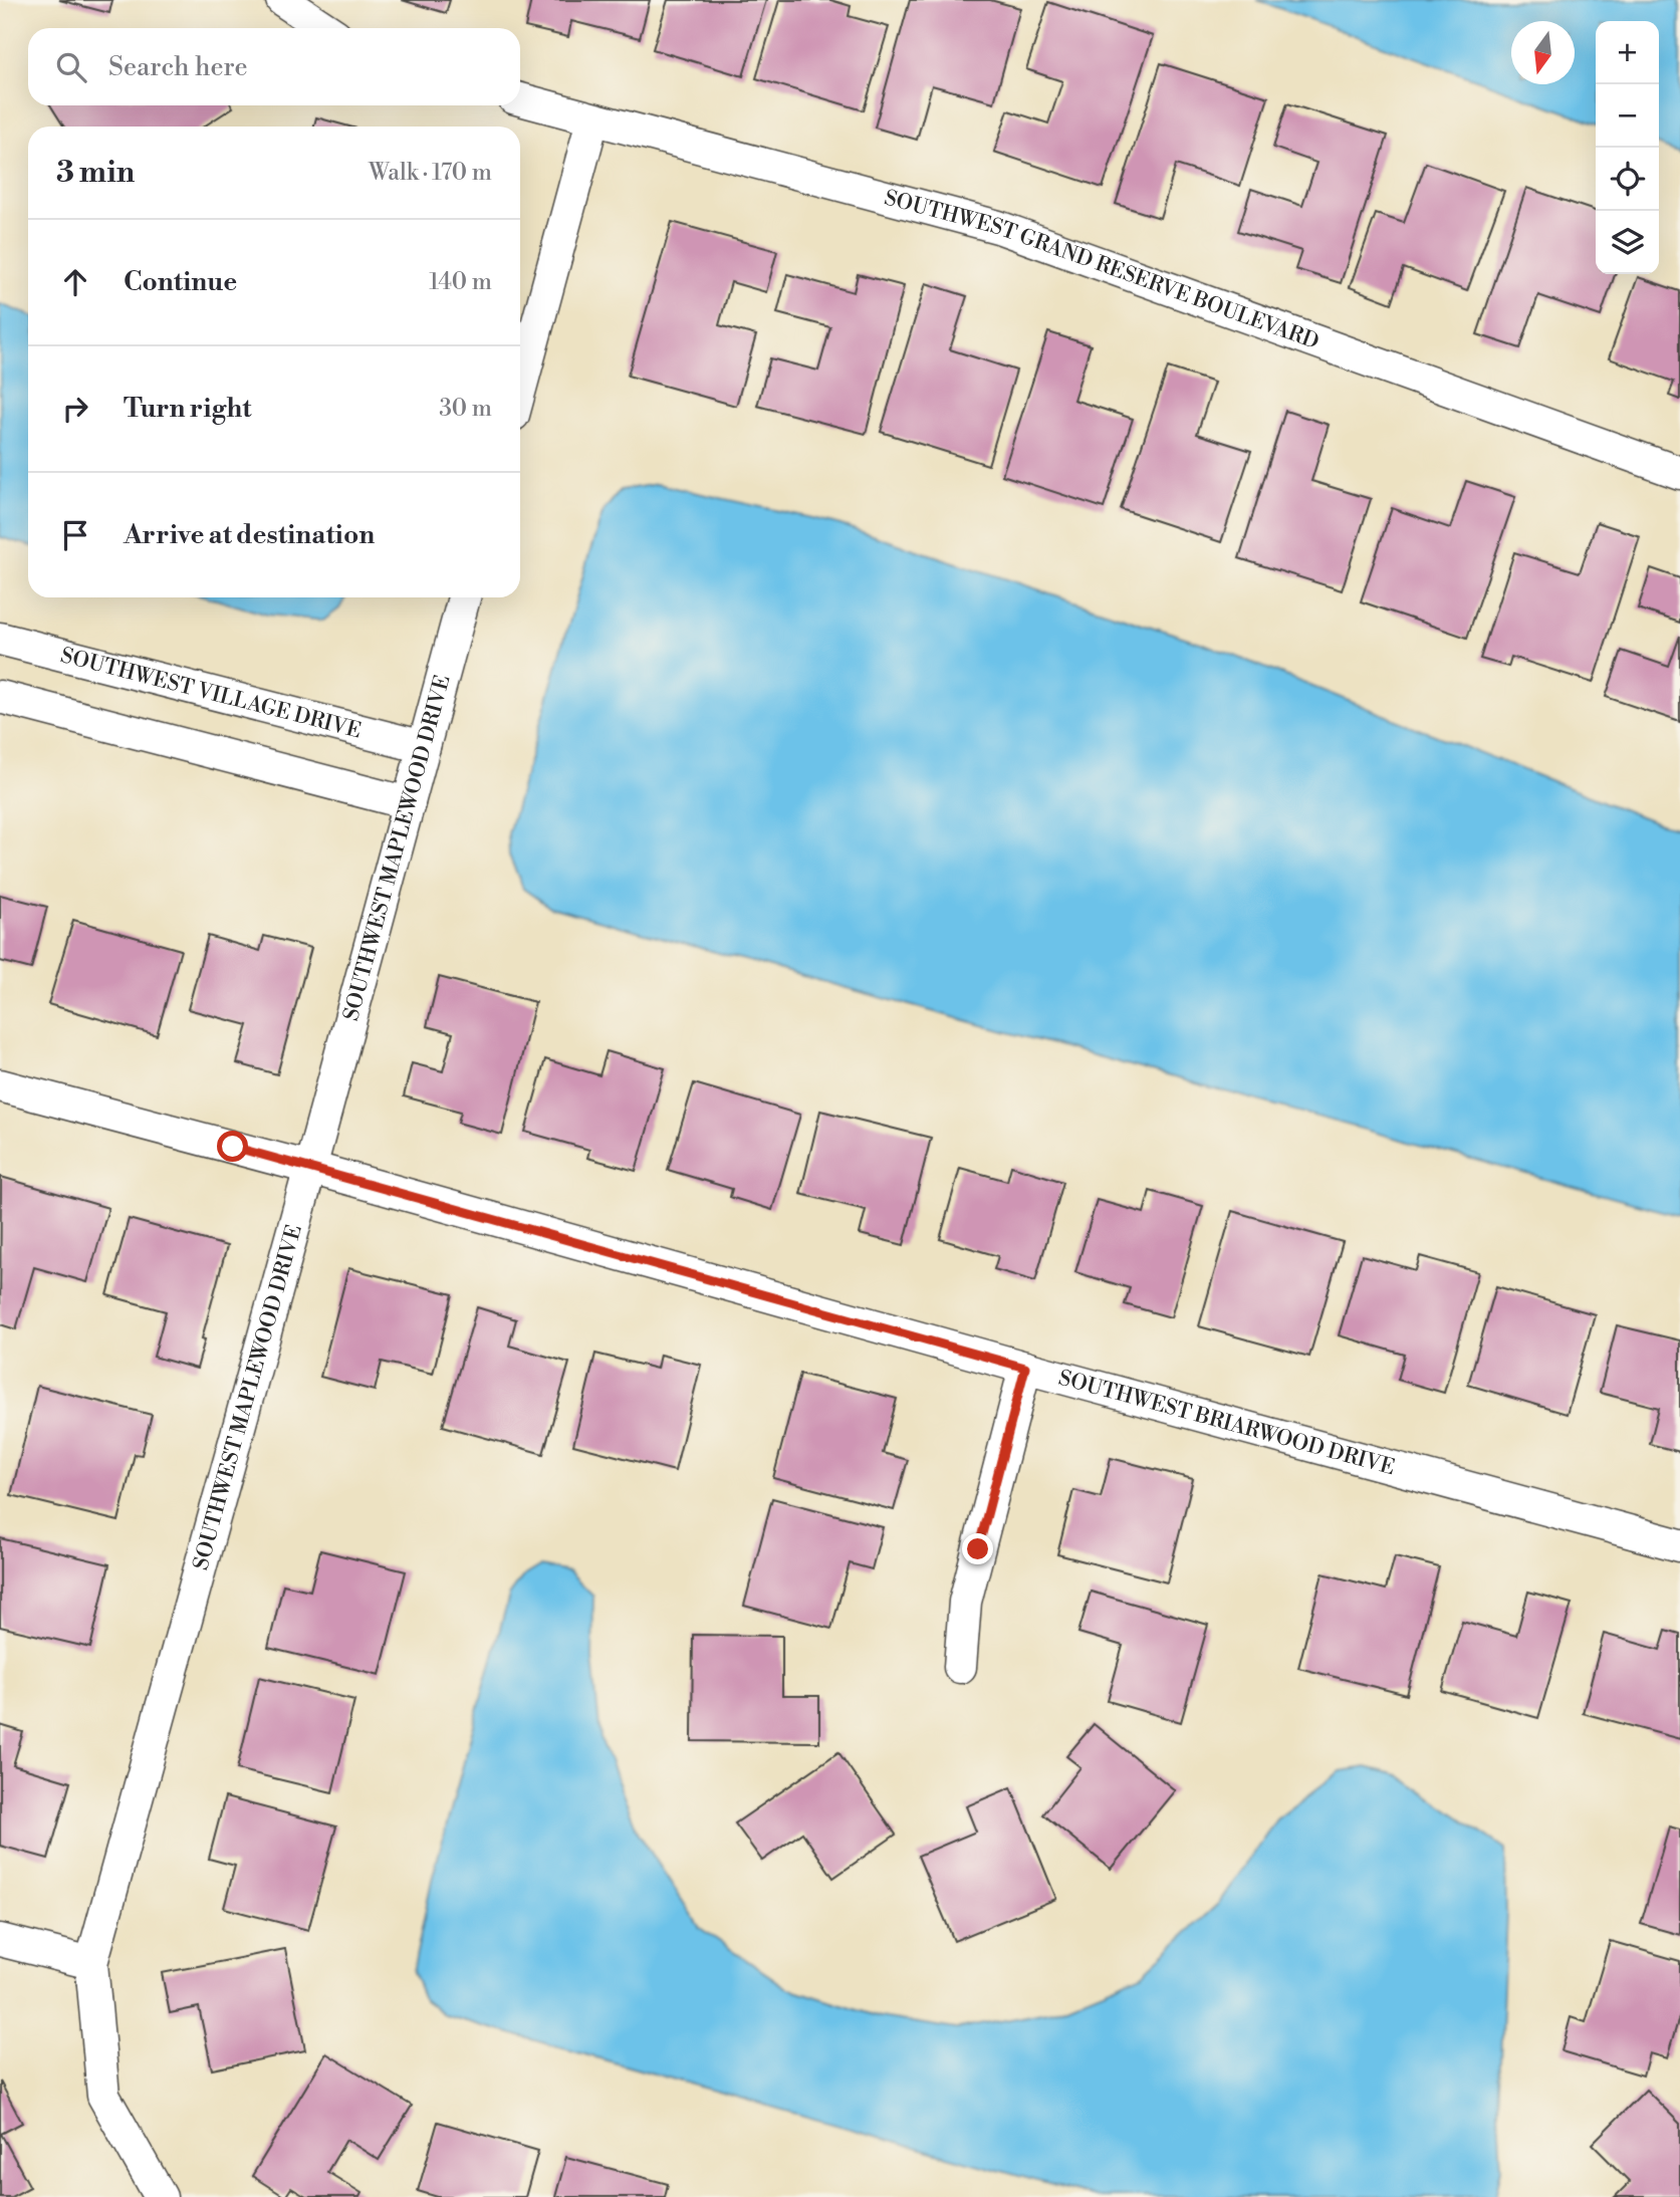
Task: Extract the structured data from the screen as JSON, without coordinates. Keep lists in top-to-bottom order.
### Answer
{
  "streets": {
    "street": [
      "SOUTHWEST GRAND RESERVE BOULEVARD",
      "SOUTHWEST VILLAGE DRIVE",
      "SOUTHWEST MAPLEWOOD DRIVE",
      "SOUTHWEST BRIARWOOD DRIVE"
    ]
  },
  "crossings": [
    ["SOUTHWEST VILLAGE DRIVE", "SOUTHWEST MAPLEWOOD DRIVE"],
    ["SOUTHWEST MAPLEWOOD DRIVE", "SOUTHWEST BRIARWOOD DRIVE"]
  ],
  "north": "bottom",
  "page": {
    "map_buttons": ["+", "−"],
    "search": "Search here",
    "heading": ["3 min", "Walk · 170 m"],
    "list": [
      ["Continue", "140 m"],
      ["Turn right", "30 m"],
      "Arrive at destination"
    ]
  }
}
